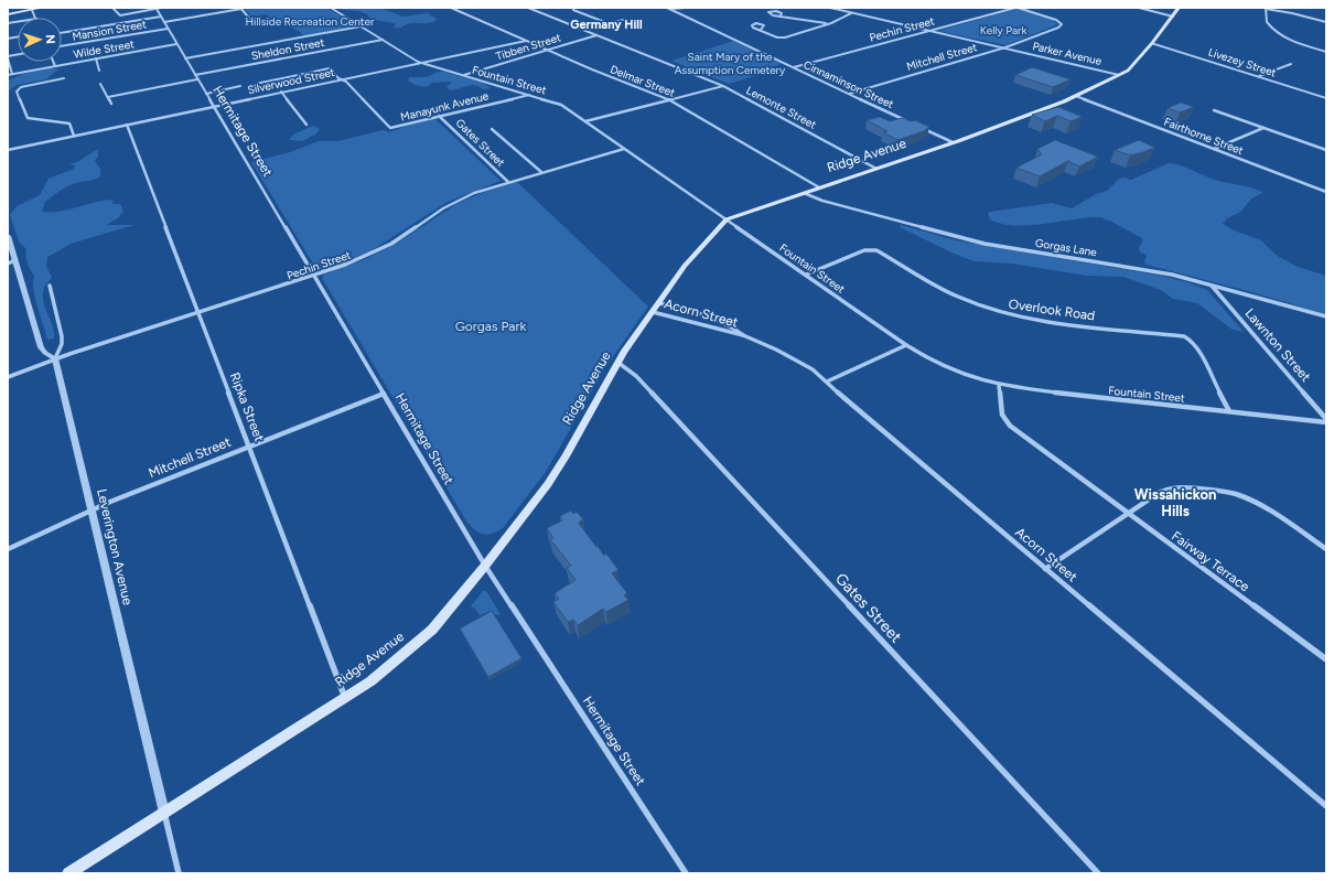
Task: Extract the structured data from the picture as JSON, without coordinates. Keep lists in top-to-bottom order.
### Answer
{
  "streets": {
    "main road": ["Ridge Avenue"],
    "street": [
      "Pechin Street",
      "Mansion Street",
      "Tibben Street",
      "Wilde Street",
      "Sheldon Street",
      "Parker Avenue",
      "Mitchell Street",
      "Livezey Street",
      "Fountain Street",
      "Silverwood Street",
      "Delmar Street",
      "Cinnaminson Street",
      "Manayunk Avenue",
      "Lemonte Street",
      "Hermitage Street",
      "Fairthorne Street",
      "Gates Street",
      "Gorgas Lane",
      "Overlook Road",
      "Acorn Street",
      "Lawnton Street",
      "Ripka Street",
      "Leverington Avenue",
      "Fairway Terrace"
    ]
  },
  "crossings": [
    ["Pechin Street", "Parker Avenue"],
    ["Pechin Street", "Mitchell Street"],
    ["Pechin Street", "Fountain Street"],
    ["Pechin Street", "Cinnaminson Street"],
    ["Pechin Street", "Hermitage Street"],
    ["Pechin Street", "Gates Street"],
    ["Pechin Street", "Ripka Street"],
    ["Pechin Street", "Leverington Avenue"],
    ["Mansion Street", "Hermitage Street"],
    ["Tibben Street", "Fountain Street"],
    ["Tibben Street", "Delmar Street"],
    ["Tibben Street", "Lemonte Street"],
    ["Wilde Street", "Hermitage Street"],
    ["Sheldon Street", "Fountain Street"],
    ["Sheldon Street", "Hermitage Street"],
    ["Parker Avenue", "Mitchell Street"],
    ["Parker Avenue", "Ridge Avenue"],
    ["Mitchell Street", "Cinnaminson Street"],
    ["Mitchell Street", "Hermitage Street"],
    ["Mitchell Street", "Ripka Street"],
    ["Mitchell Street", "Leverington Avenue"],
    ["Livezey Street", "Ridge Avenue"],
    ["Fountain Street", "Silverwood Street"],
    ["Fountain Street", "Manayunk Avenue"],
    ["Fountain Street", "Ridge Avenue"],
    ["Fountain Street", "Overlook Road"],
    ["Fountain Street", "Lawnton Street"],
    ["Fountain Street", "Fairway Terrace"],
    ["Silverwood Street", "Delmar Street"],
    ["Silverwood Street", "Manayunk Avenue"],
    ["Silverwood Street", "Hermitage Street"],
    ["Silverwood Street", "Ripka Street"],
    ["Delmar Street", "Ridge Avenue"],
    ["Manayunk Avenue", "Gates Street"],
    ["Lemonte Street", "Ridge Avenue"],
    ["Hermitage Street", "Ridge Avenue"],
    ["Fairthorne Street", "Ridge Avenue"],
    ["Gates Street", "Ridge Avenue"],
    ["Ridge Avenue", "Gorgas Lane"],
    ["Ridge Avenue", "Acorn Street"],
    ["Ridge Avenue", "Ripka Street"],
    ["Ridge Avenue", "Leverington Avenue"],
    ["Gorgas Lane", "Lawnton Street"]
  ],
  "districts": ["Germany Hill", "Wissahickon Hills"],
  "parks": [
    "Hillside Recreation Center",
    "Kelly Park",
    "Saint Mary of the Assumption Cemetery",
    "Gorgas Park"
  ],
  "north": "right"
}
